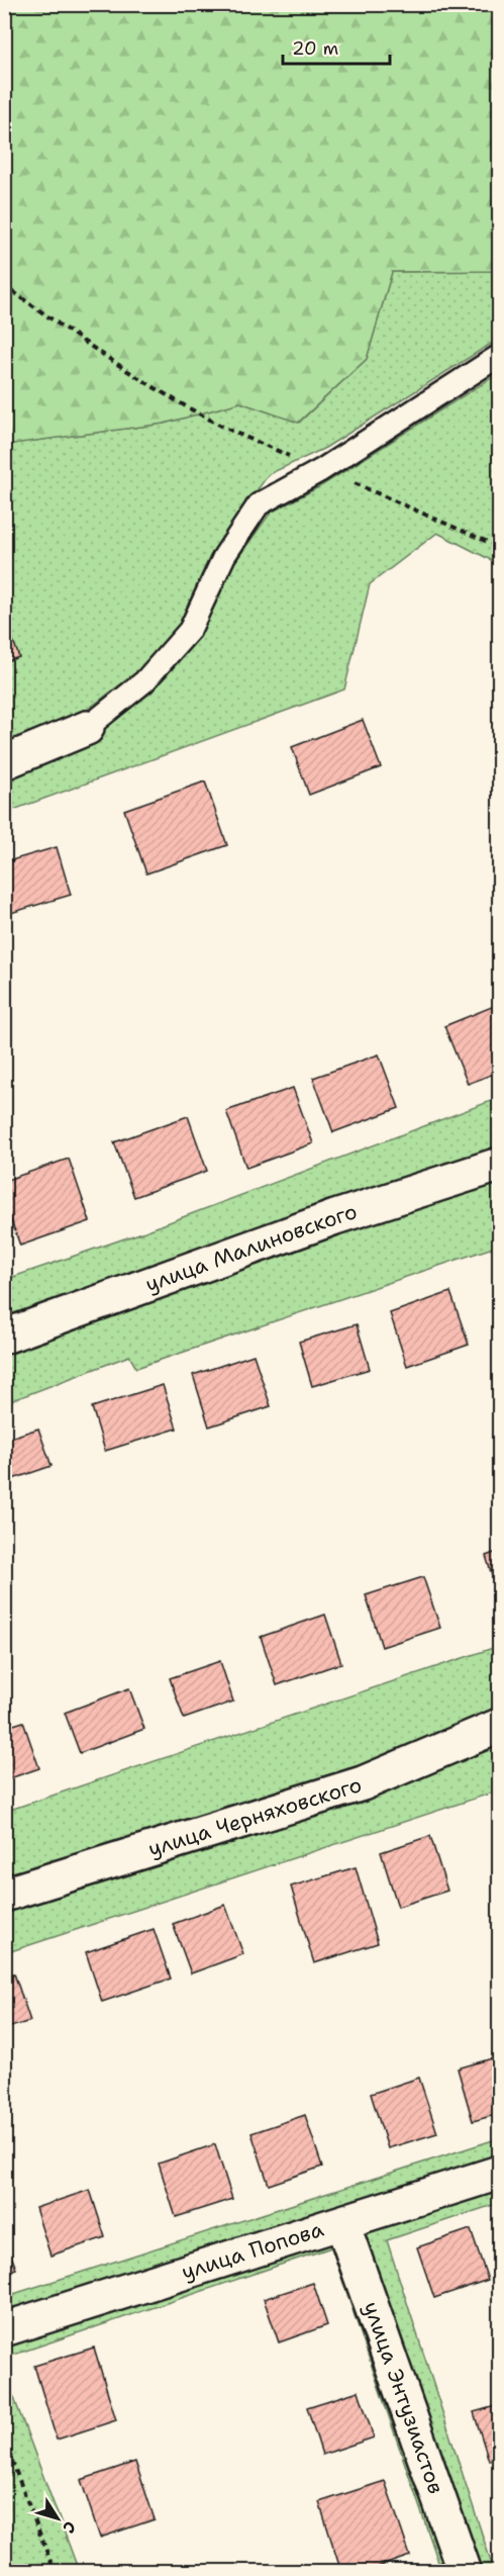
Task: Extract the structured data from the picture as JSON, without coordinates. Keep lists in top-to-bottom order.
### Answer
{
  "streets": {
    "street": [
      "улица Малиновского",
      "улица Черняховского",
      "улица Попова",
      "улица Энтузиастов"
    ]
  },
  "crossings": [
    ["улица Попова", "улица Энтузиастов"]
  ],
  "scale_bar": "20 m",
  "north": "bottom right"
}
